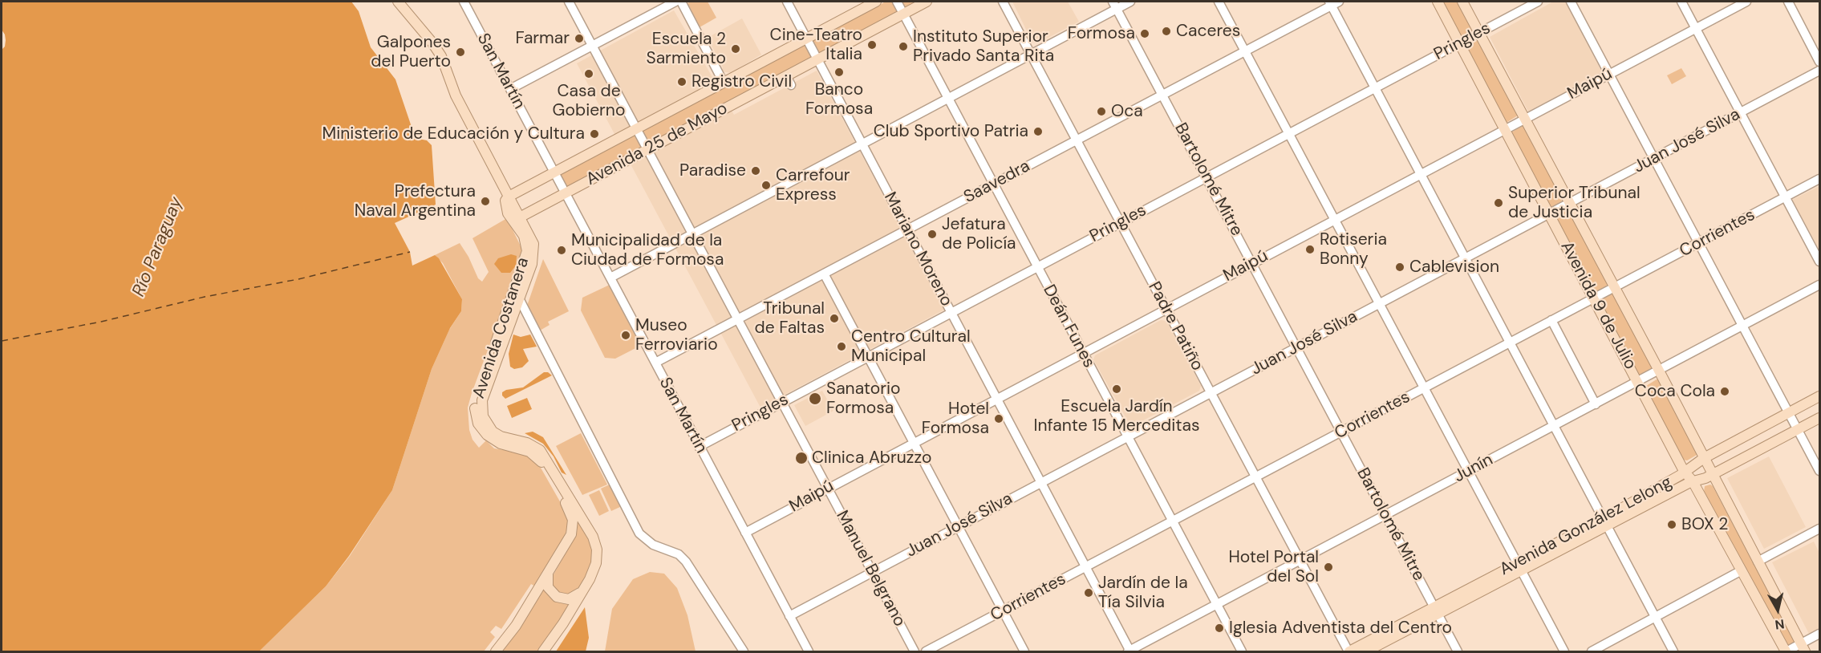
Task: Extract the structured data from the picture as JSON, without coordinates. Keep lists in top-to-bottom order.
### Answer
{
  "streets": {
    "main road": [
      "Avenida 25 de Mayo",
      "Avenida 9 de Julio",
      "Avenida Costanera",
      "Avenida González Lelong"
    ],
    "street": [
      "Pringles",
      "San Martín",
      "Maipú",
      "Juan José Silva",
      "Bartolomé Mitre",
      "Saavedra",
      "Corrientes",
      "Mariano Moreno",
      "Deán Funes",
      "Padre Patiño",
      "Junín",
      "Manuel Belgrano"
    ]
  },
  "crossings": [
    ["Pringles", "San Martín"],
    ["Pringles", "Bartolomé Mitre"],
    ["Pringles", "Mariano Moreno"],
    ["Pringles", "Avenida 9 de Julio"],
    ["Pringles", "Deán Funes"],
    ["Pringles", "Padre Patiño"],
    ["Pringles", "Manuel Belgrano"],
    ["San Martín", "Maipú"],
    ["San Martín", "Juan José Silva"],
    ["San Martín", "Avenida 25 de Mayo"],
    ["San Martín", "Saavedra"],
    ["Maipú", "Bartolomé Mitre"],
    ["Maipú", "Mariano Moreno"],
    ["Maipú", "Avenida 9 de Julio"],
    ["Maipú", "Deán Funes"],
    ["Maipú", "Padre Patiño"],
    ["Maipú", "Manuel Belgrano"],
    ["Juan José Silva", "Bartolomé Mitre"],
    ["Juan José Silva", "Mariano Moreno"],
    ["Juan José Silva", "Avenida 9 de Julio"],
    ["Juan José Silva", "Deán Funes"],
    ["Juan José Silva", "Padre Patiño"],
    ["Juan José Silva", "Manuel Belgrano"],
    ["Avenida 25 de Mayo", "Mariano Moreno"],
    ["Avenida 25 de Mayo", "Deán Funes"],
    ["Avenida 25 de Mayo", "Avenida Costanera"],
    ["Avenida 25 de Mayo", "Manuel Belgrano"],
    ["Bartolomé Mitre", "Saavedra"],
    ["Bartolomé Mitre", "Corrientes"],
    ["Bartolomé Mitre", "Junín"],
    ["Bartolomé Mitre", "Avenida González Lelong"],
    ["Saavedra", "Mariano Moreno"],
    ["Saavedra", "Deán Funes"],
    ["Saavedra", "Padre Patiño"],
    ["Saavedra", "Manuel Belgrano"],
    ["Corrientes", "Mariano Moreno"],
    ["Corrientes", "Avenida 9 de Julio"],
    ["Corrientes", "Deán Funes"],
    ["Corrientes", "Padre Patiño"],
    ["Mariano Moreno", "Junín"],
    ["Avenida 9 de Julio", "Junín"],
    ["Avenida 9 de Julio", "Avenida González Lelong"],
    ["Deán Funes", "Junín"],
    ["Padre Patiño", "Junín"],
    ["Padre Patiño", "Avenida González Lelong"]
  ],
  "water": ["Río Paraguay"],
  "places": [
    "Caceres",
    "Formosa",
    "Farmar",
    "Cine-Teatro Italia",
    "Instituto Superior Privado Santa Rita",
    "Escuela 2 Sarmiento",
    "Galpones del Puerto",
    "Banco Formosa",
    "Casa de Gobierno",
    "Registro Civil",
    "Oca",
    "Club Sportivo Patria",
    "Ministerio de Educación y Cultura",
    "Paradise",
    "Carrefour Express",
    "Prefectura Naval Argentina",
    "Superior Tribunal de Justicia",
    "Jefatura de Policía",
    "Rotiseria Bonny",
    "Municipalidad de la Ciudad de Formosa",
    "Cablevision",
    "Tribunal de Faltas",
    "Museo Ferroviario",
    "Centro Cultural Municipal",
    "Escuela Jardín Infante 15 Merceditas",
    "Coca Cola",
    "Sanatorio Formosa",
    "Hotel Formosa",
    "Clinica Abruzzo",
    "BOX 2",
    "Hotel Portal del Sol",
    "Jardín de la Tía Silvia",
    "Iglesia Adventista del Centro"
  ],
  "north": "bottom"
}
